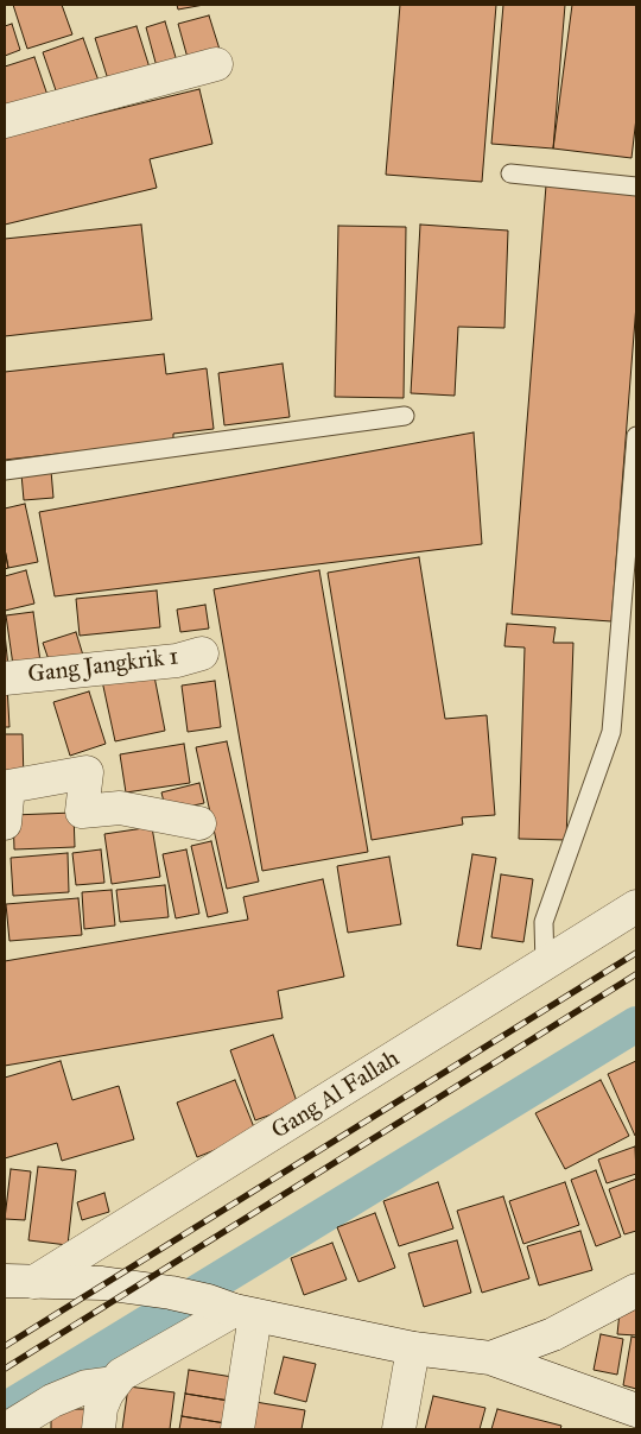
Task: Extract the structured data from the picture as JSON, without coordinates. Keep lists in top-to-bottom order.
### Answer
{
  "streets": {
    "street": ["Gang Jangkrik 1", "Gang Al Fallah"]
  }
}
